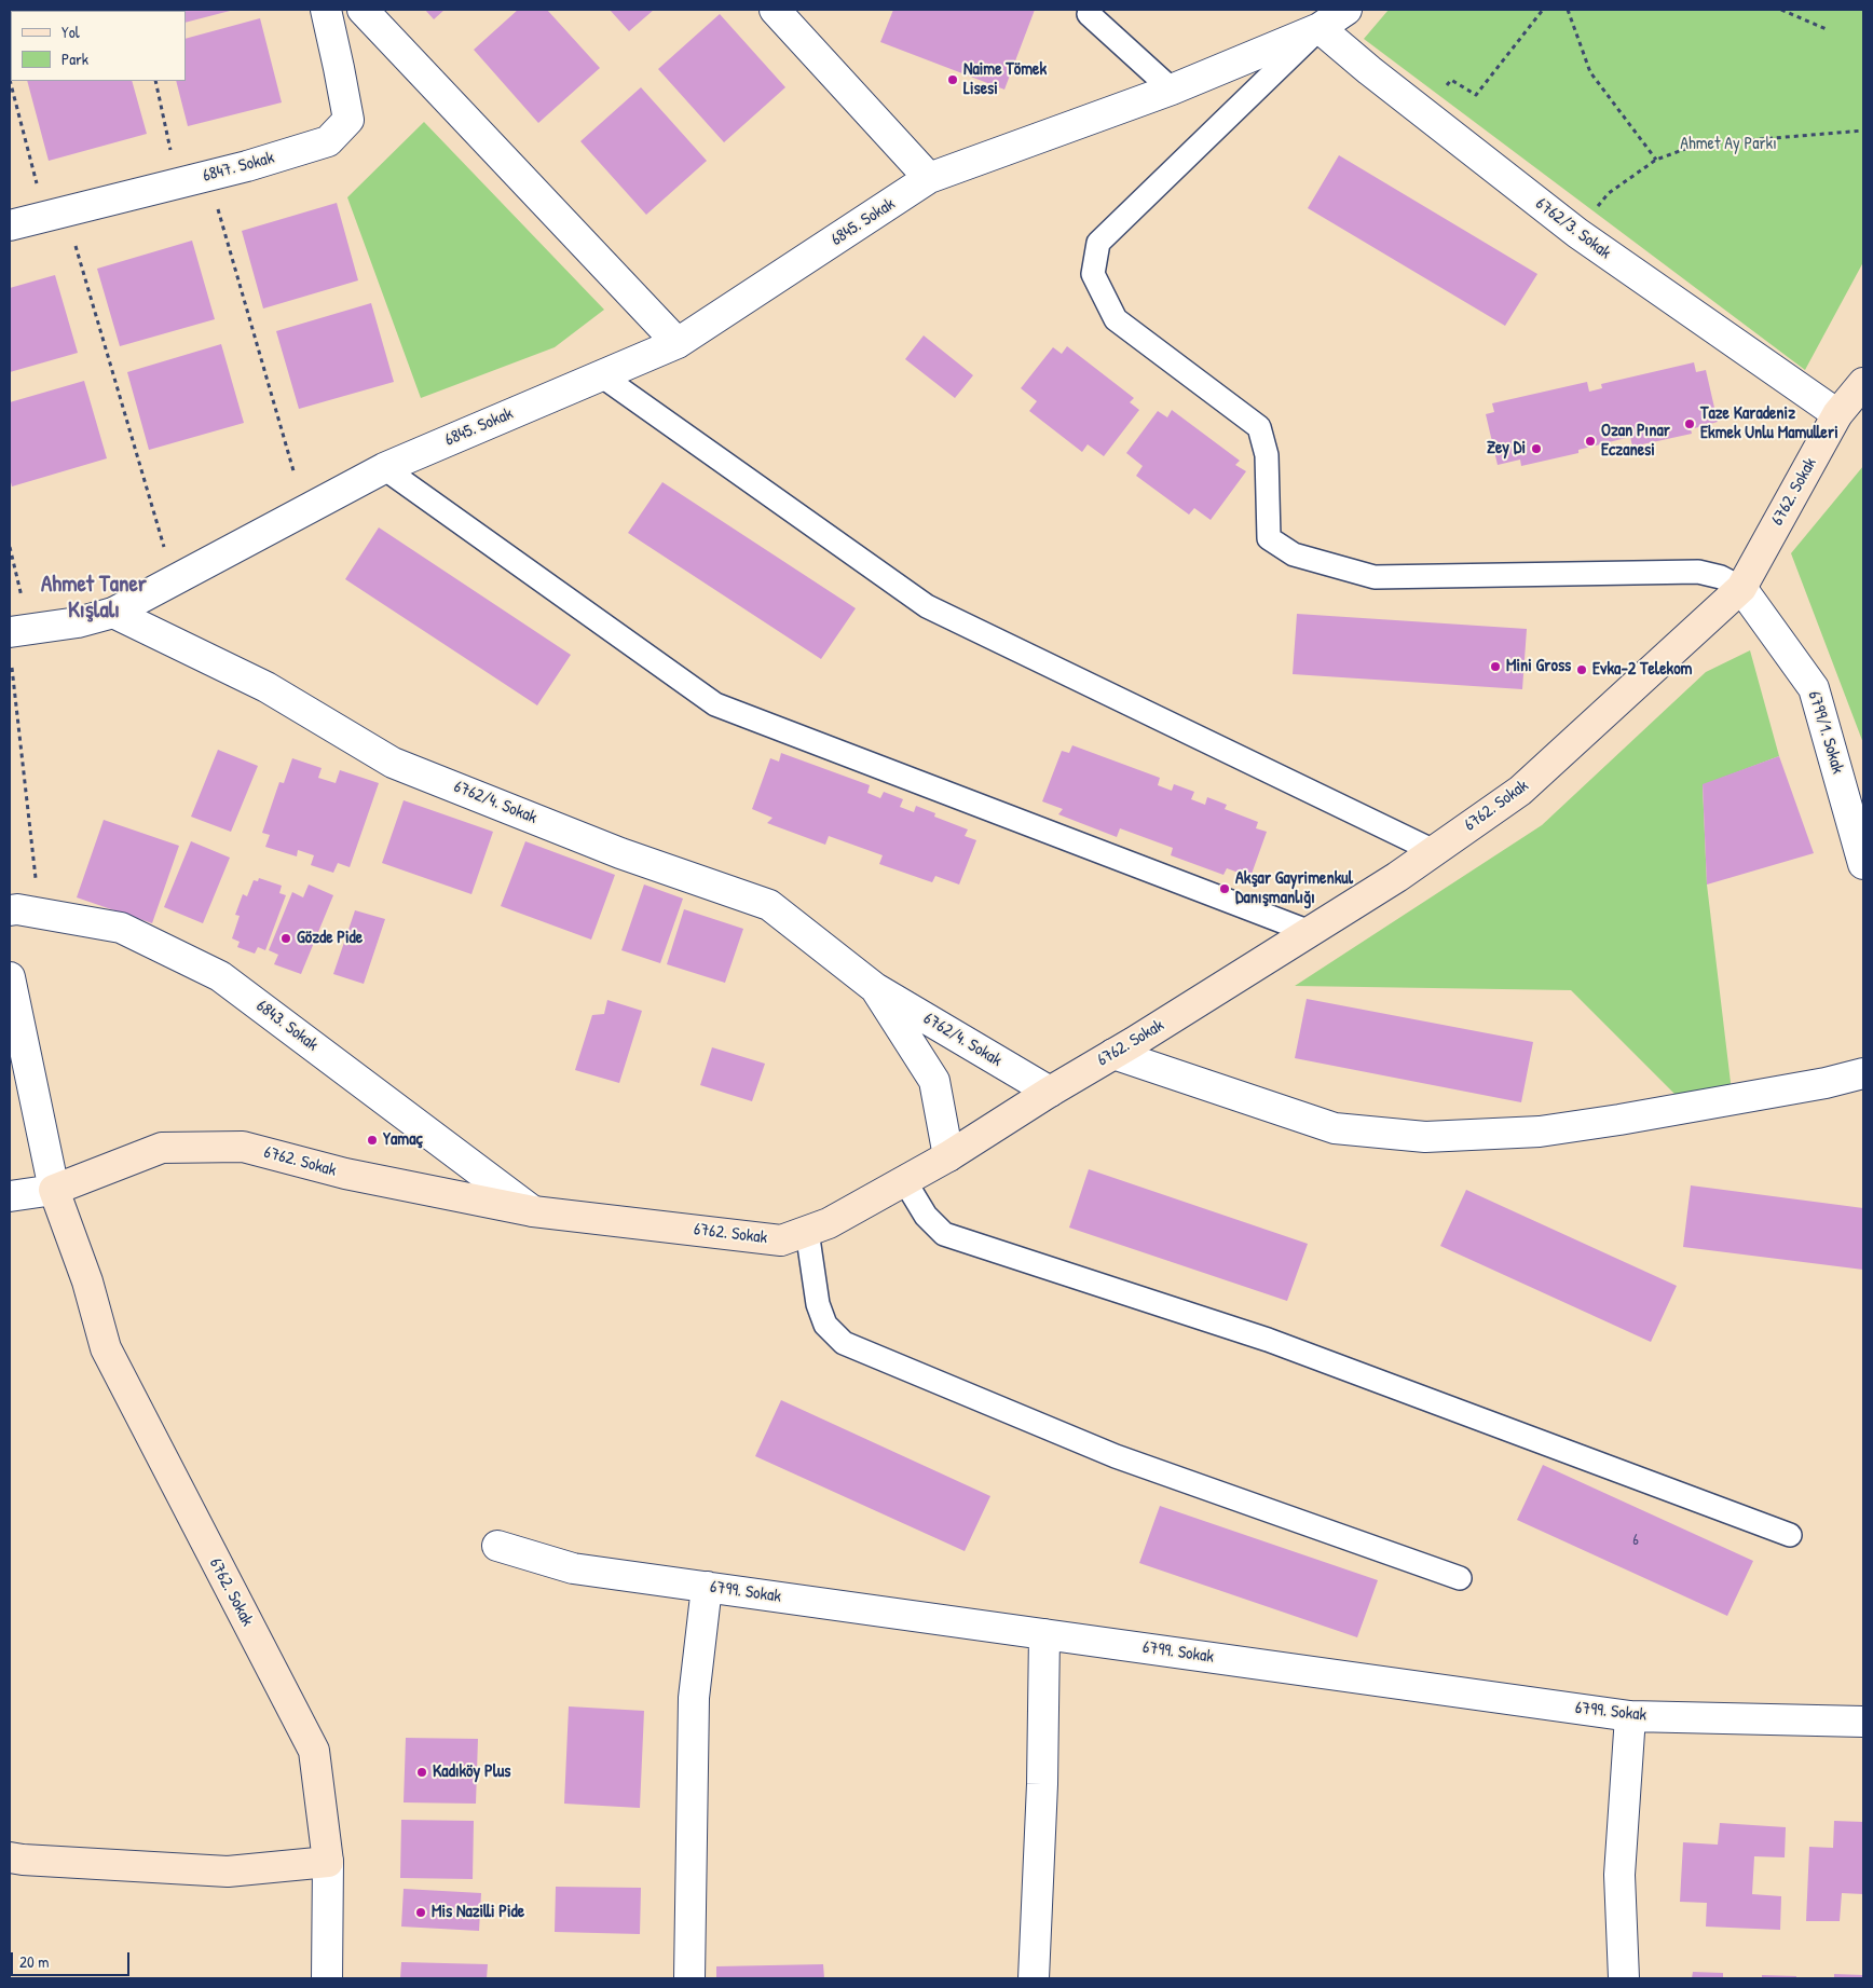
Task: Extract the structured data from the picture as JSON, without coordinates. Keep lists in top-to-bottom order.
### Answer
{
  "streets": {
    "main road": ["6762. Sokak"],
    "street": [
      "6847. Sokak",
      "6845. Sokak",
      "6762/3. Sokak",
      "6799/1. Sokak",
      "6762/4. Sokak",
      "6843. Sokak",
      "6799. Sokak"
    ]
  },
  "crossings": [
    ["6845. Sokak", "6762/3. Sokak"],
    ["6845. Sokak", "6762/4. Sokak"],
    ["6762/3. Sokak", "6762. Sokak"],
    ["6762. Sokak", "6799/1. Sokak"],
    ["6762. Sokak", "6762/4. Sokak"],
    ["6762. Sokak", "6843. Sokak"]
  ],
  "districts": ["Ahmet Taner Kışlalı"],
  "parks": ["Ahmet Ay Parkı"],
  "places": [
    "Naime Tömek Lisesi",
    "Taze Karadeniz Ekmek Unlu Mamulleri",
    "Ozan Pınar Eczanesi",
    "Zey Di",
    "Mini Gross",
    "Evka-2 Telekom",
    "Akşar Gayrimenkul Danışmanlığı",
    "Gözde Pide",
    "Yamaç",
    "Kadıköy Plus",
    "Mis Nazilli Pide"
  ],
  "house_numbers": ["6"],
  "legend": ["Yol", "Park"],
  "scale_bar": "20 m"
}
